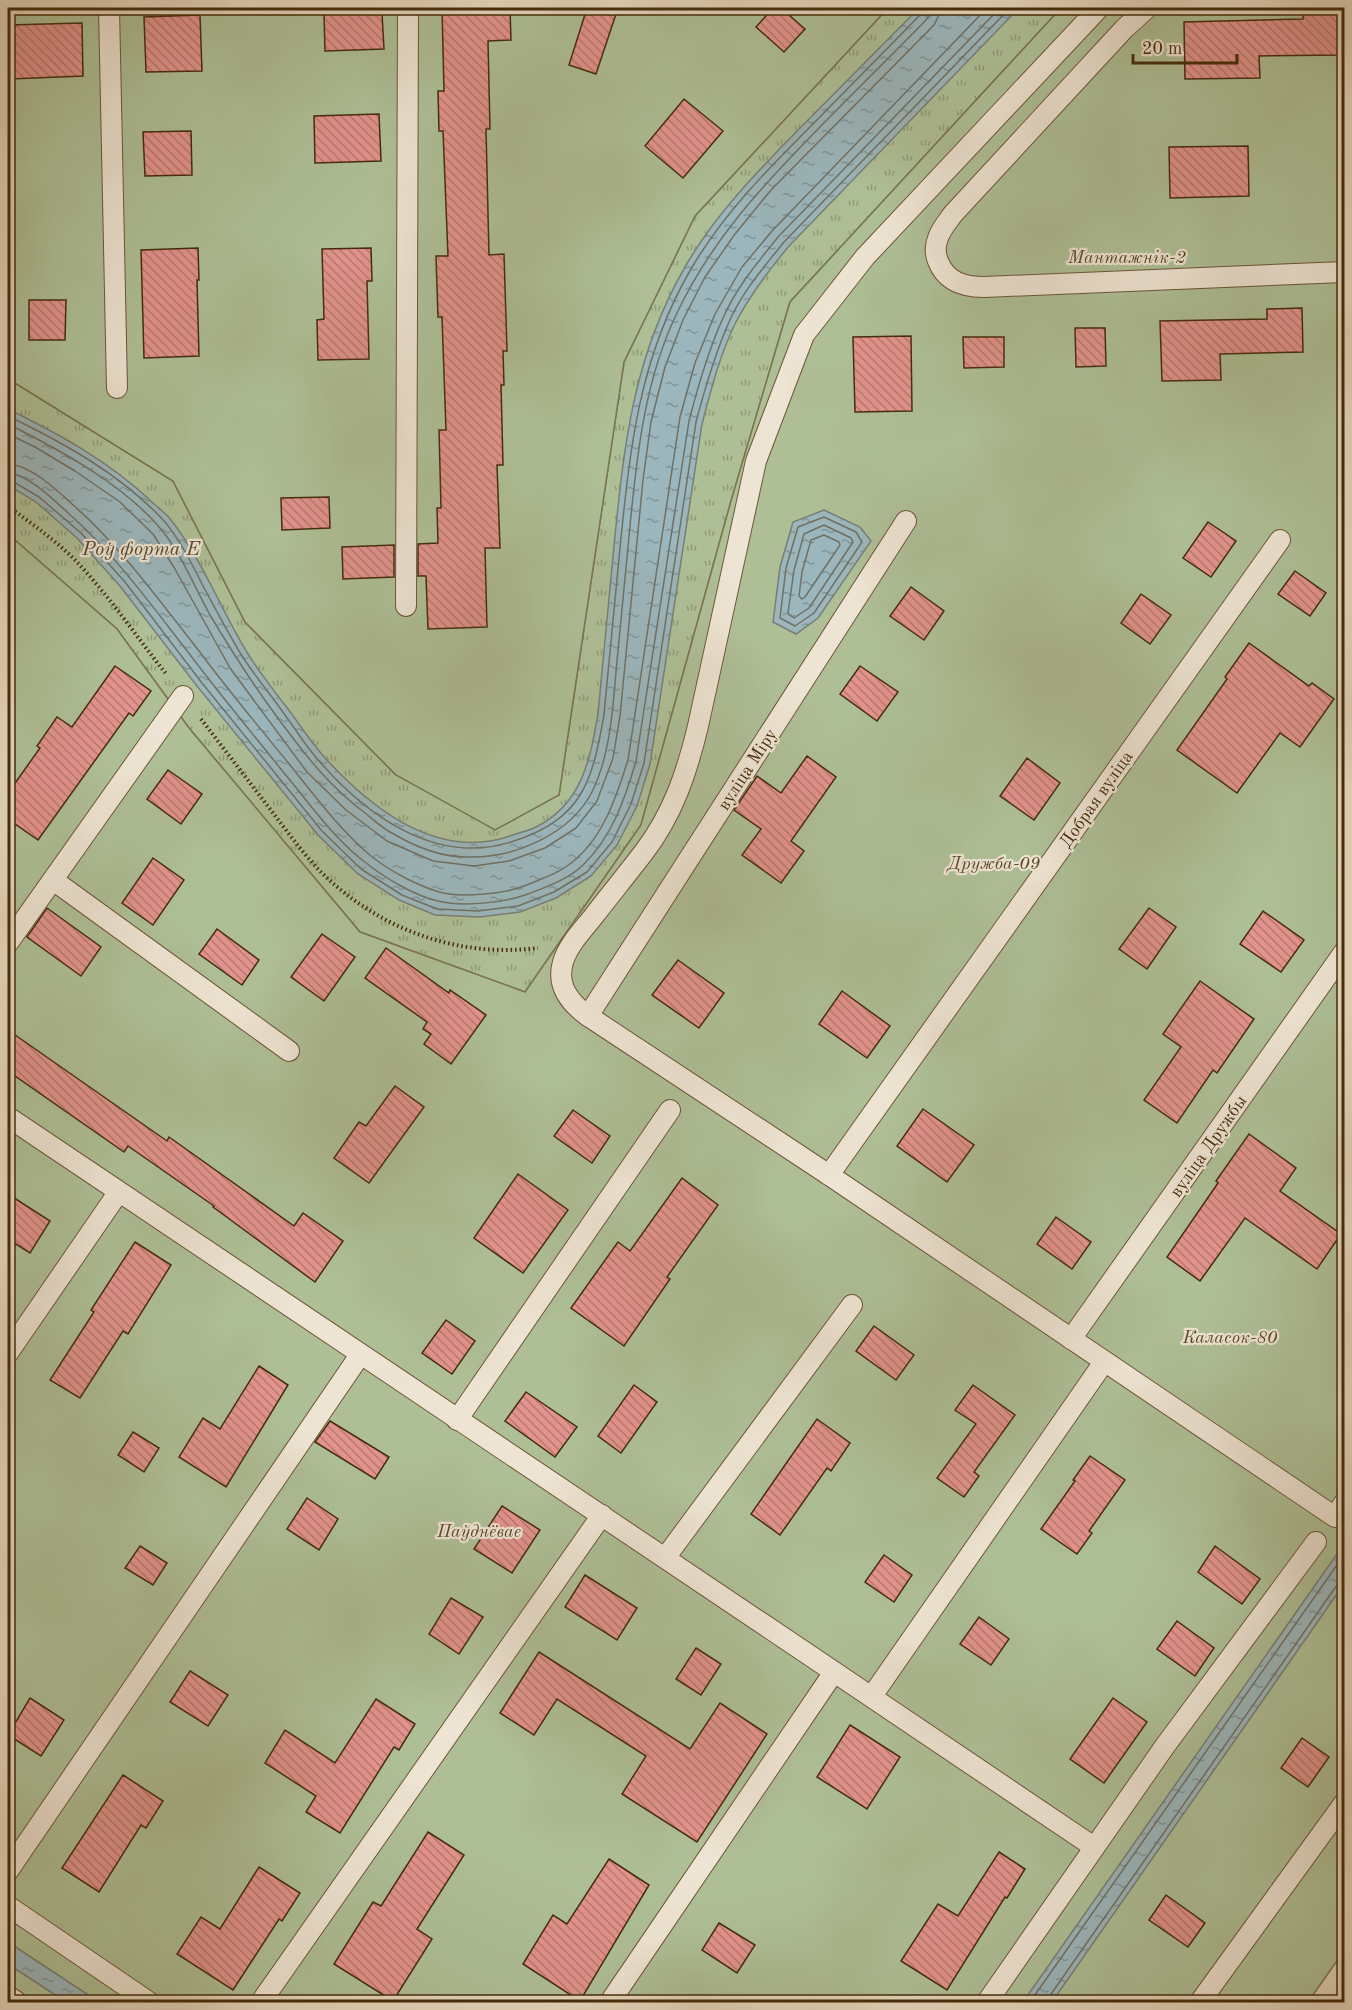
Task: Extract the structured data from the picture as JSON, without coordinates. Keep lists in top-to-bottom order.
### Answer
{
  "streets": {
    "lane": ["вуліца Міру", "Добрая вуліца", "вуліца Дружбы"]
  },
  "water": ["Роў форта Е"],
  "parks": [
    "Мантажнік-2",
    "Дружба-09",
    "Каласок-80",
    "Паўднёвае"
  ],
  "scale_bar": "20 m"
}
